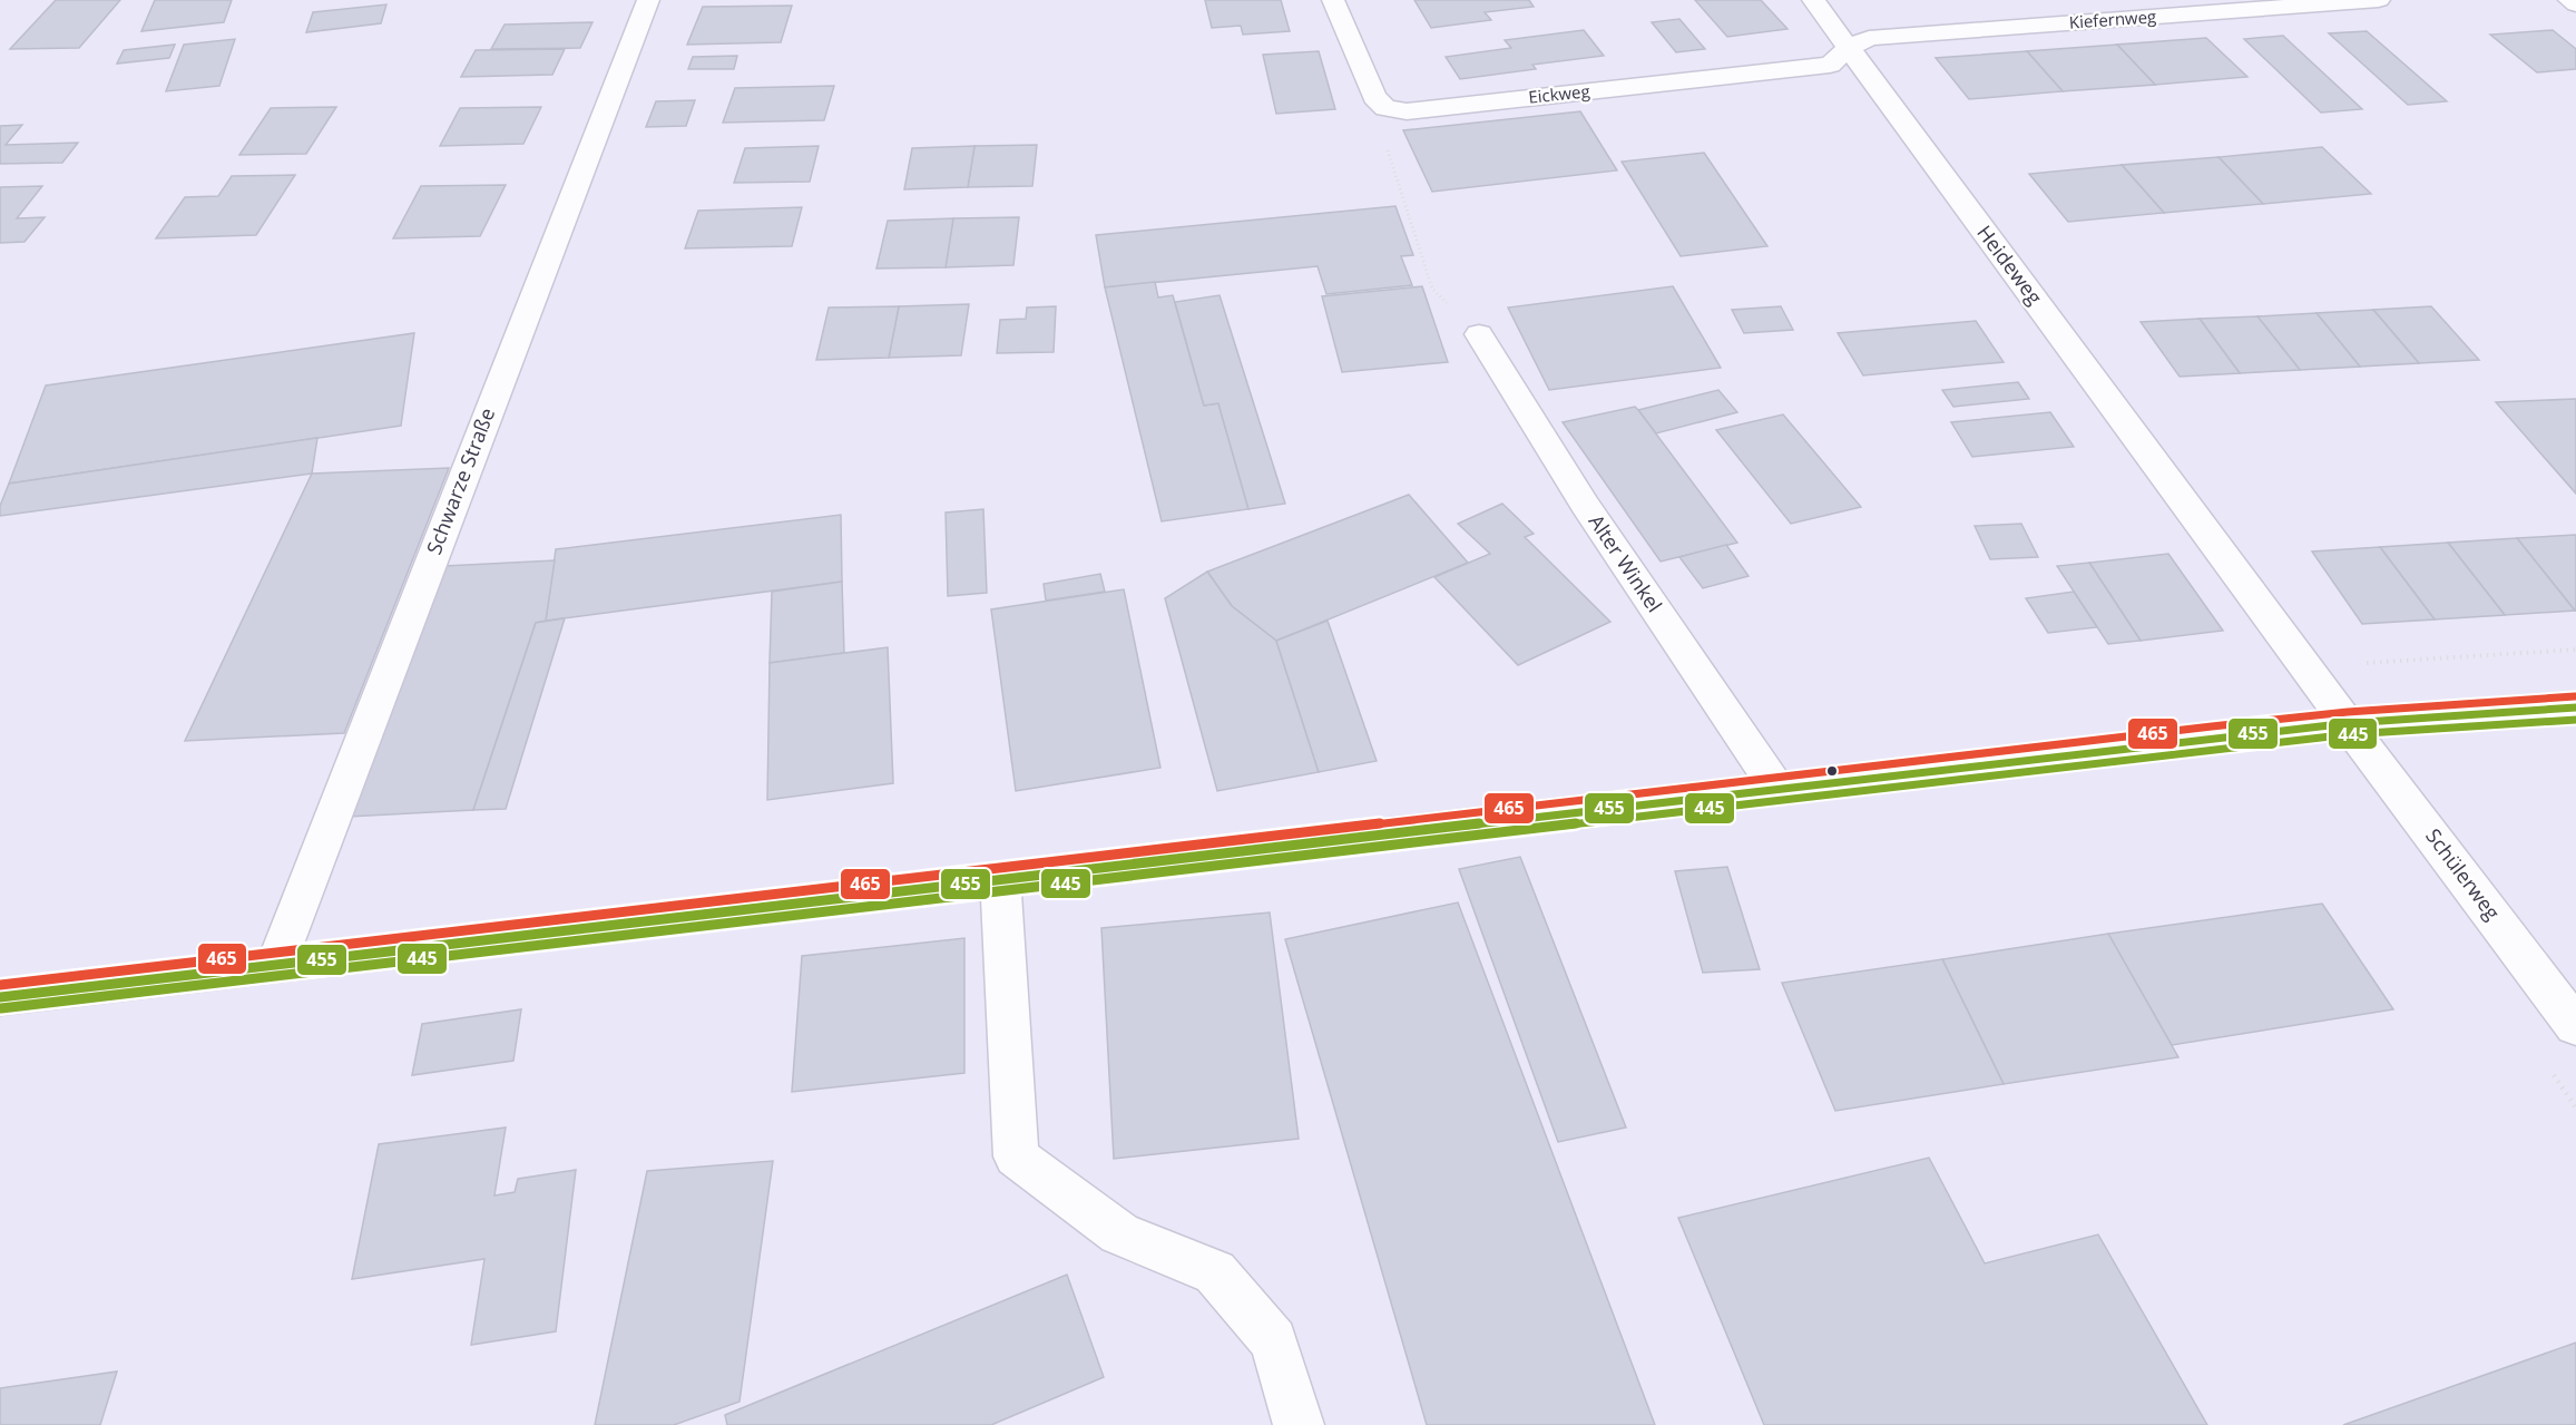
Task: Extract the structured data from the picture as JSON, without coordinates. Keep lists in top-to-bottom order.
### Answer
{
  "streets": {
    "street": [
      "Kiefernweg",
      "Eickweg",
      "Heideweg",
      "Schwarze Straße",
      "Alter Winkel",
      "Schülerweg"
    ]
  },
  "crossings": [
    ["Kiefernweg", "Eickweg"],
    ["Kiefernweg", "Heideweg"],
    ["Eickweg", "Heideweg"],
    ["Heideweg", "Schülerweg"]
  ],
  "lines": ["transit line 465", "transit line 455", "transit line 445"]
}
